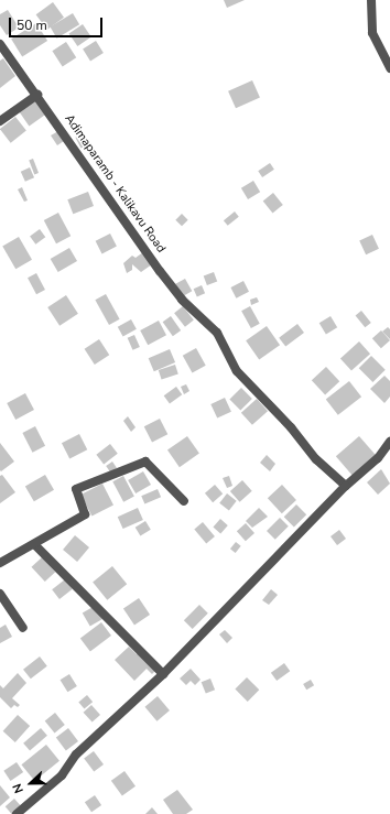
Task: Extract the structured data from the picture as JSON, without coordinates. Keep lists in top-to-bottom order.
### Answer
{
  "streets": {
    "street": ["Adimaparamb - Kalikavu Road"]
  },
  "scale_bar": "50 m",
  "north": "left"
}
